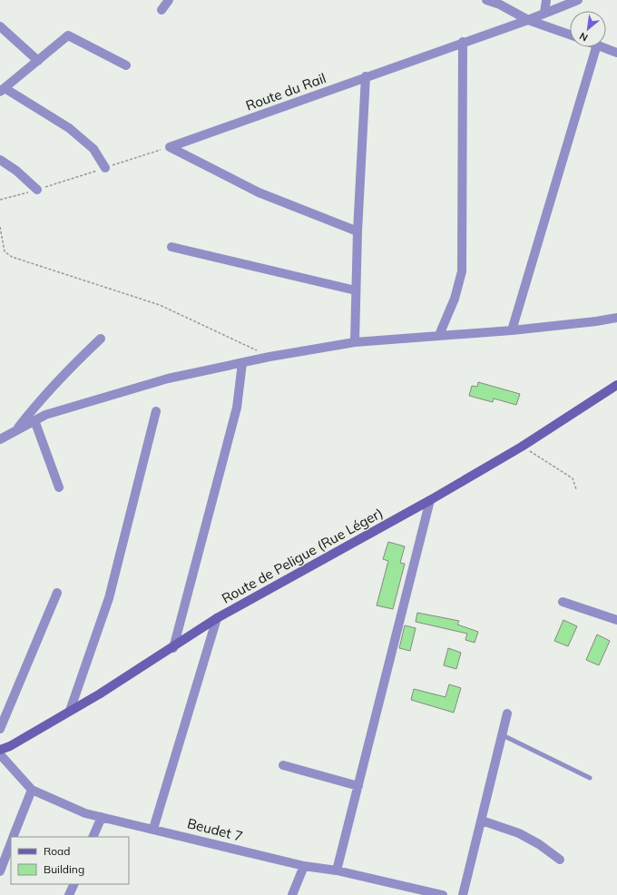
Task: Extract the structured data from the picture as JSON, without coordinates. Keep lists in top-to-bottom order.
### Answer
{
  "streets": {
    "street": ["Route du Rail", "Route de Peligue (Rue Léger)", "Beudet 7"]
  },
  "legend": ["Road", "Building"],
  "north": "bottom left"
}
